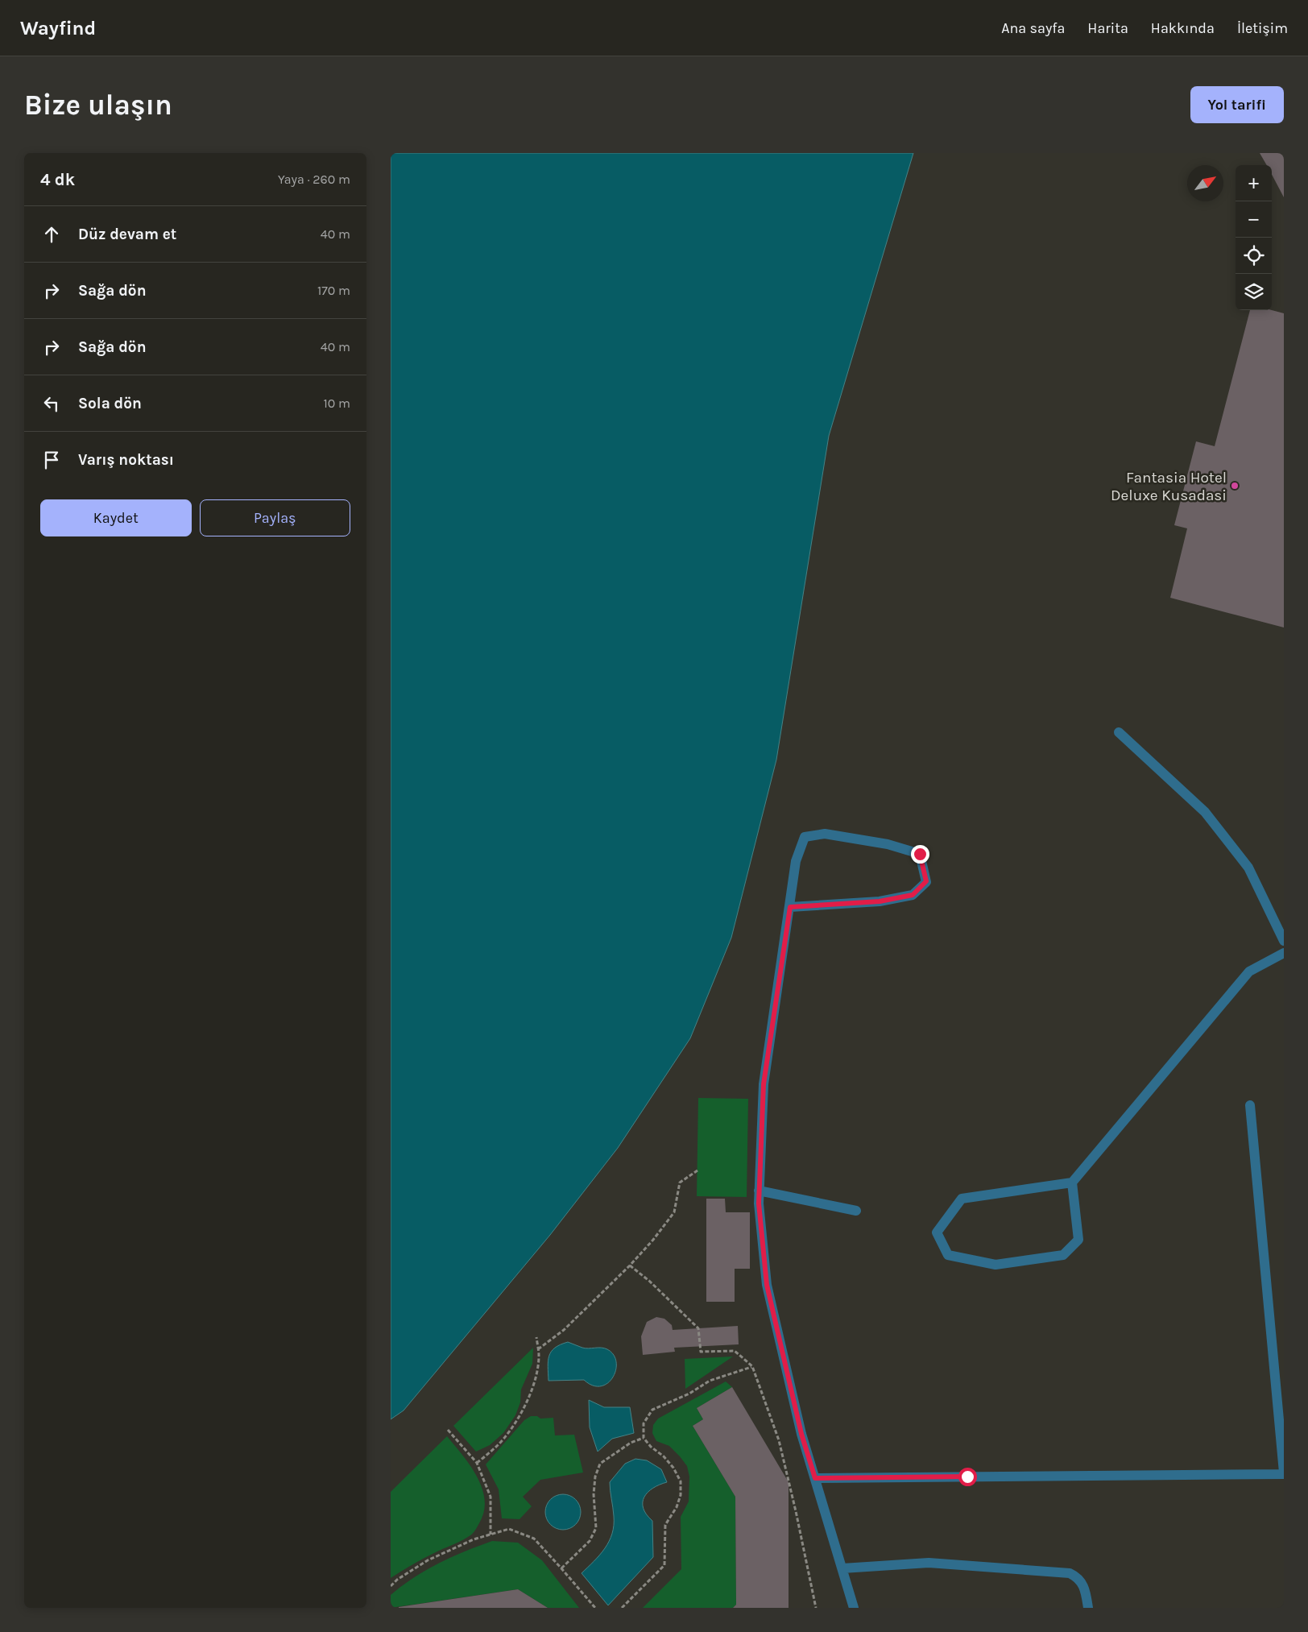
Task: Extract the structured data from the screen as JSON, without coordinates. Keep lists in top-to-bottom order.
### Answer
{
  "places": ["Fantasia Hotel Deluxe Kusadasi"],
  "north": "top right",
  "page": {
    "header": "Wayfind",
    "nav": [
      "Ana sayfa",
      "Harita",
      "Hakkında",
      "İletişim"
    ],
    "buttons": [
      "Yol tarifi",
      ["Kaydet", "Paylaş"]
    ],
    "title": "Bize ulaşın",
    "heading": ["4 dk", "Yaya · 260 m"],
    "map_buttons": ["+", "−"],
    "list": [
      ["Düz devam et", "40 m"],
      ["Sağa dön", "170 m"],
      ["Sağa dön", "40 m"],
      ["Sola dön", "10 m"],
      "Varış noktası"
    ]
  }
}
